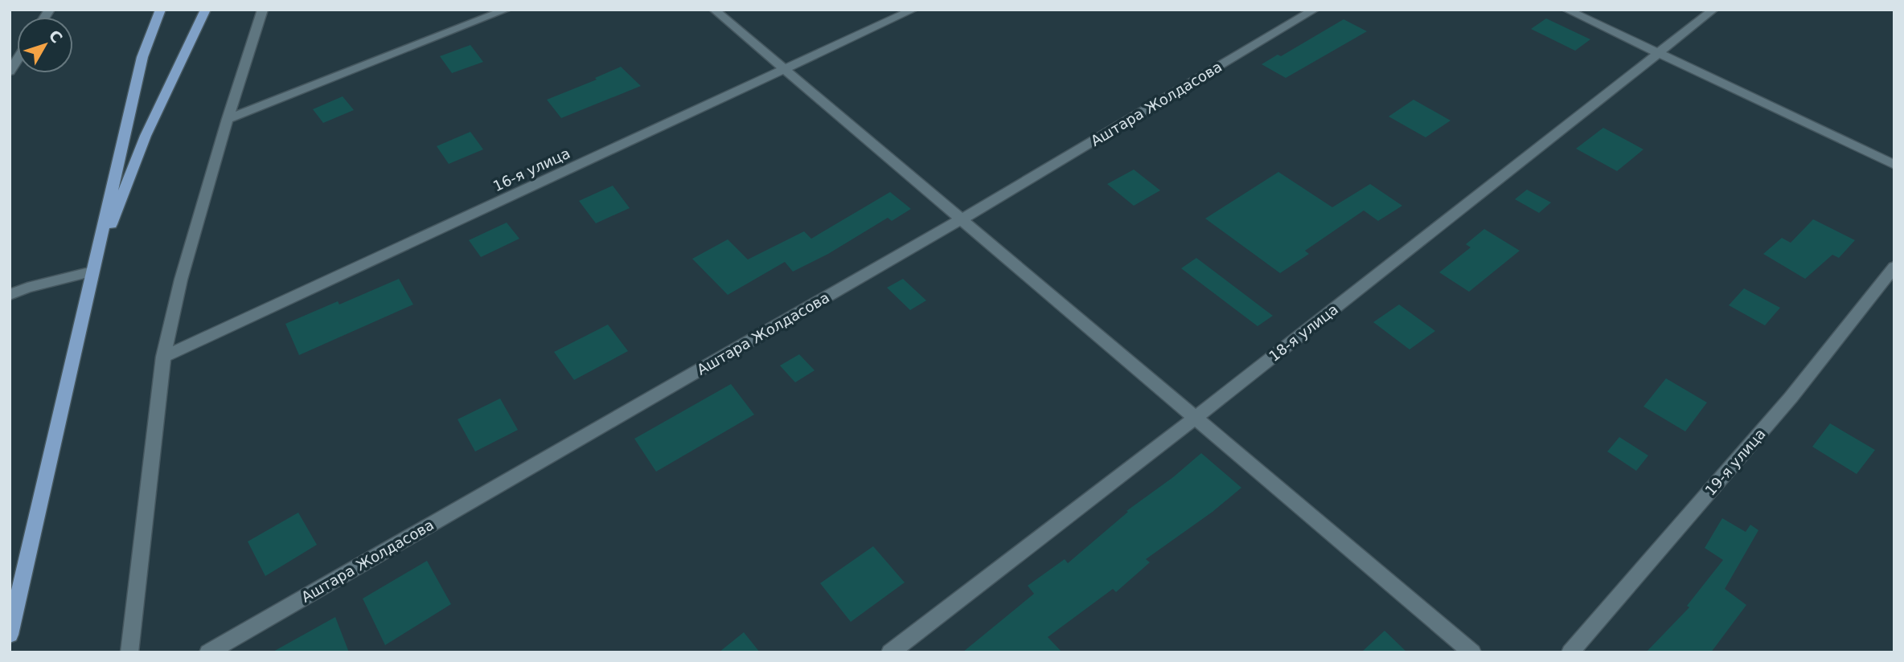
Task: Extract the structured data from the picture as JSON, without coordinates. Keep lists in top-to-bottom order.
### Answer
{
  "streets": {
    "street": [
      "Аштара Жолдасова",
      "16-я улица",
      "18-я улица",
      "19-я улица"
    ]
  },
  "north": "top right"
}
